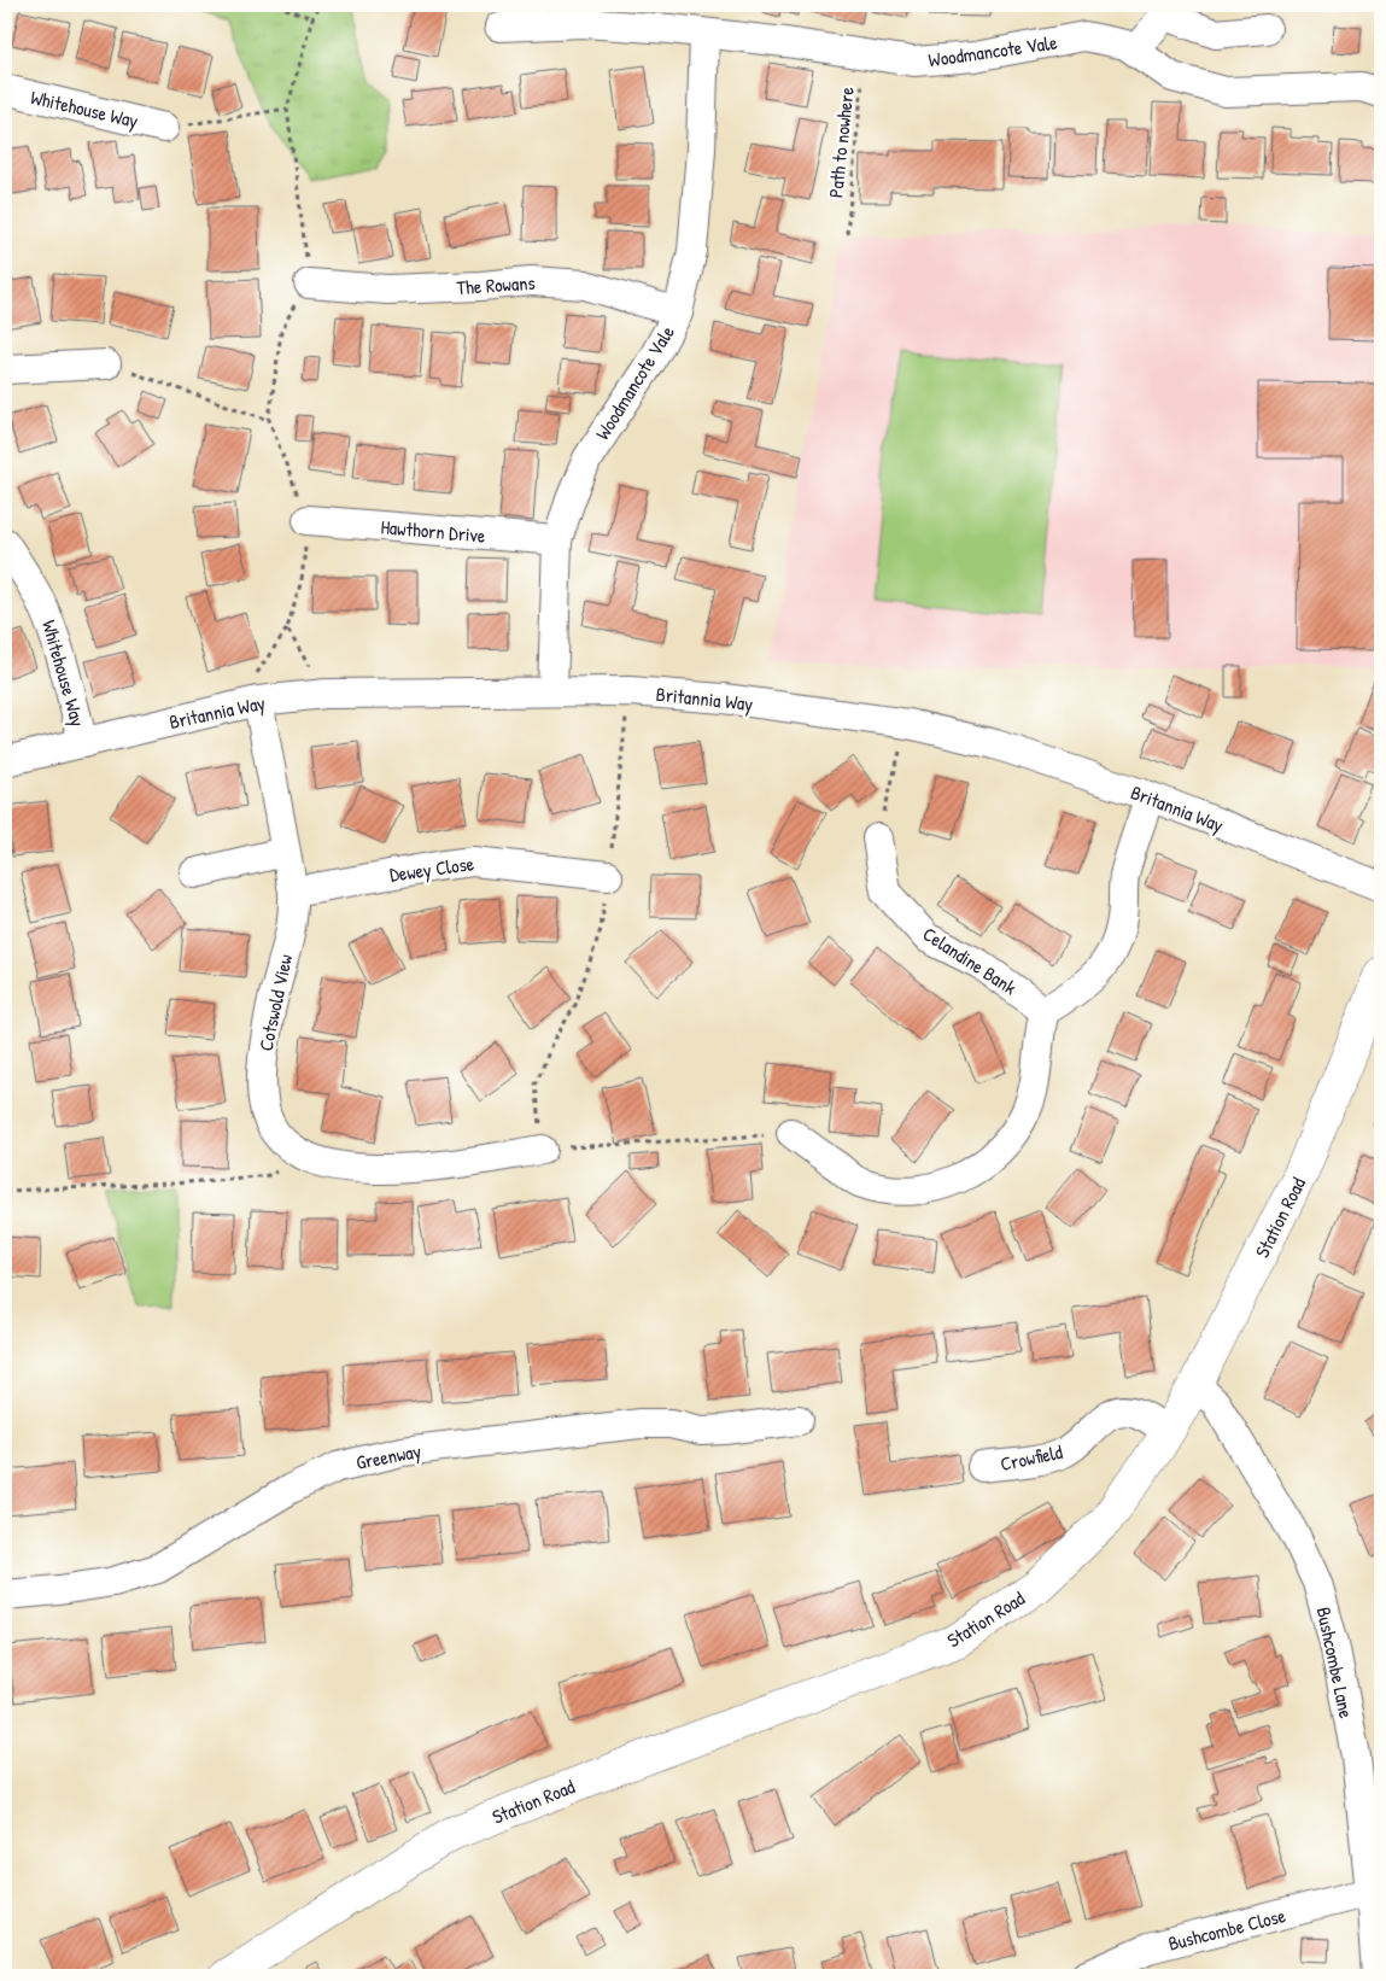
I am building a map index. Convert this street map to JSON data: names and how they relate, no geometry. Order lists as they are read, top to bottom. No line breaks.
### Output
{"streets":{"street":["Woodmancote Vale","Whitehouse Way","The Rowans","Hawthorn Drive","Britannia Way","Dewey Close","Celandine Bank","Cotswold View","Station Road","Greenway","Crowfield","Bushcombe Lane","Bushcombe Close"],"path":["Path to nowhere"]},"crossings":[["Woodmancote Vale","Path to nowhere"],["Woodmancote Vale","The Rowans"],["Woodmancote Vale","Hawthorn Drive"],["Woodmancote Vale","Britannia Way"],["Whitehouse Way","Britannia Way"],["Britannia Way","Cotswold View"],["Dewey Close","Cotswold View"],["Station Road","Crowfield"],["Station Road","Bushcombe Lane"],["Bushcombe Lane","Bushcombe Close"]]}
